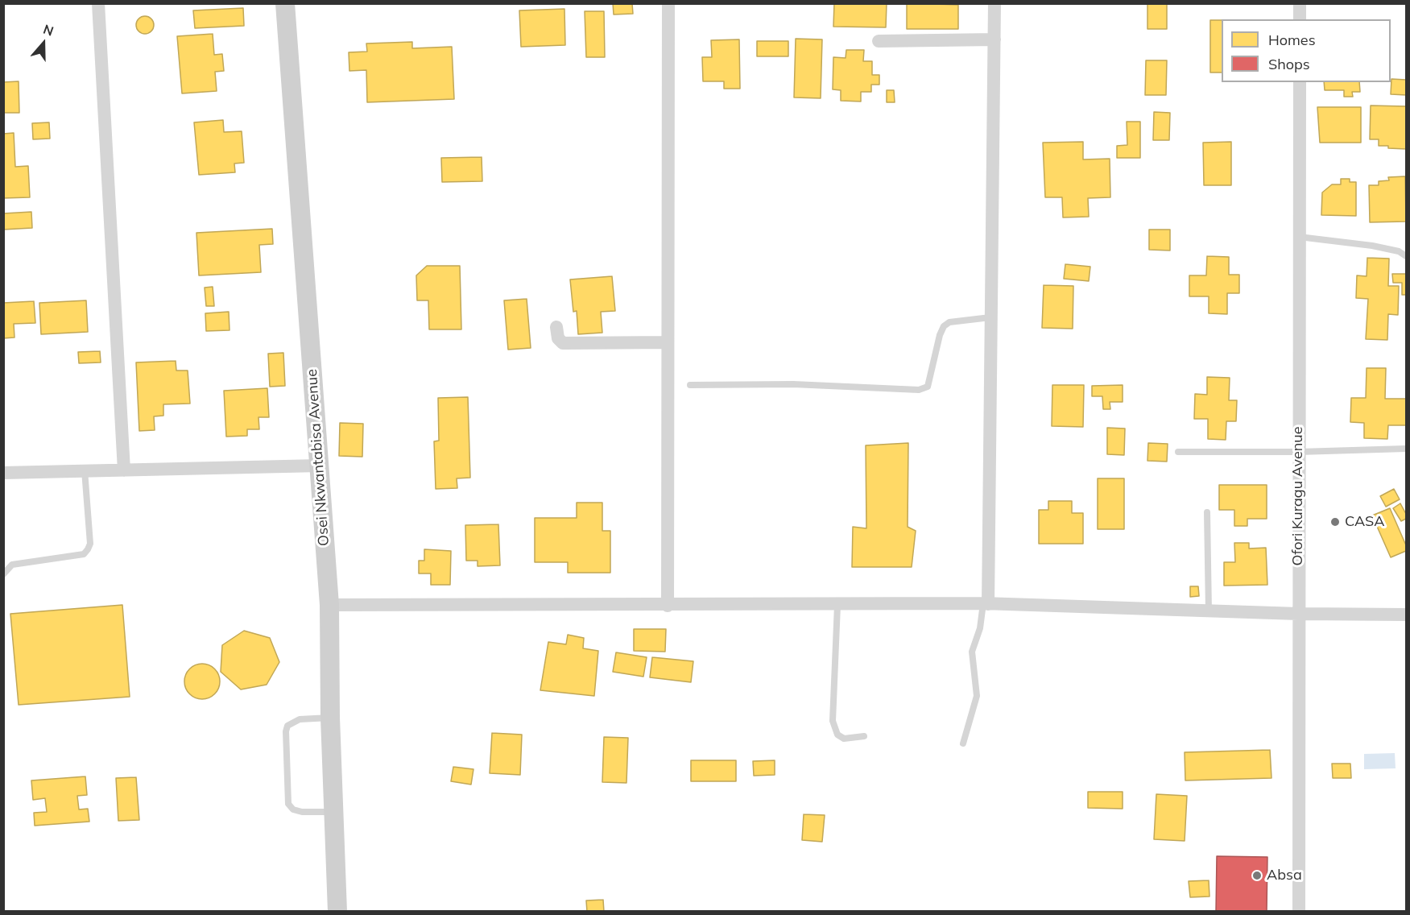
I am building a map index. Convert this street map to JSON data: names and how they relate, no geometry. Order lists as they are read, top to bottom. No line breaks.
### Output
{"streets":{"street":["Osei Nkwantabisa Avenue","Ofori Kuragu Avenue"]},"places":["CASA","Absa"],"legend":["Homes","Shops"],"north":"top"}
